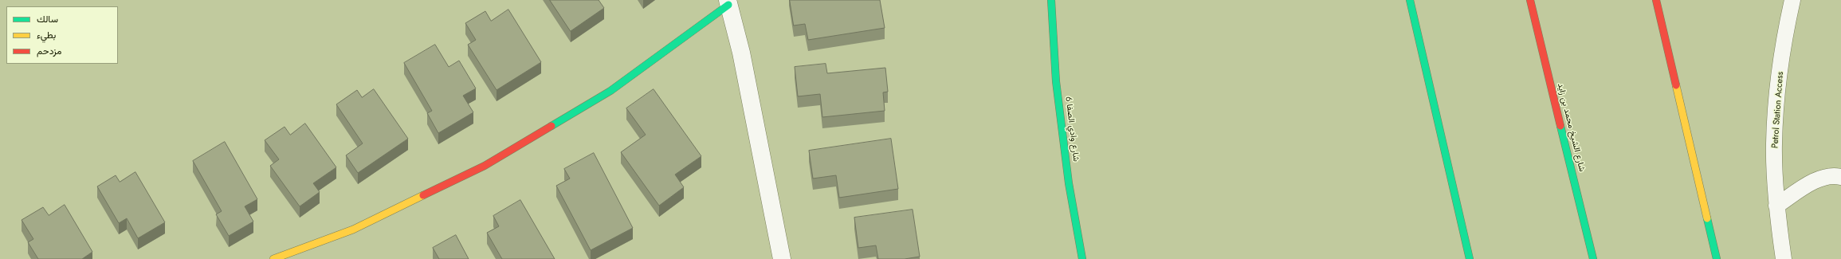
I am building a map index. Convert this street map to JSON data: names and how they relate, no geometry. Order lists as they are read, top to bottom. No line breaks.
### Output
{"streets":{"main road":["شارع الشيخ محمد بن زايد","شارع وادي الصفا 6"],"lane":["Petrol Station Access"]},"legend":["سالك","بطيء","مزدحم"]}
